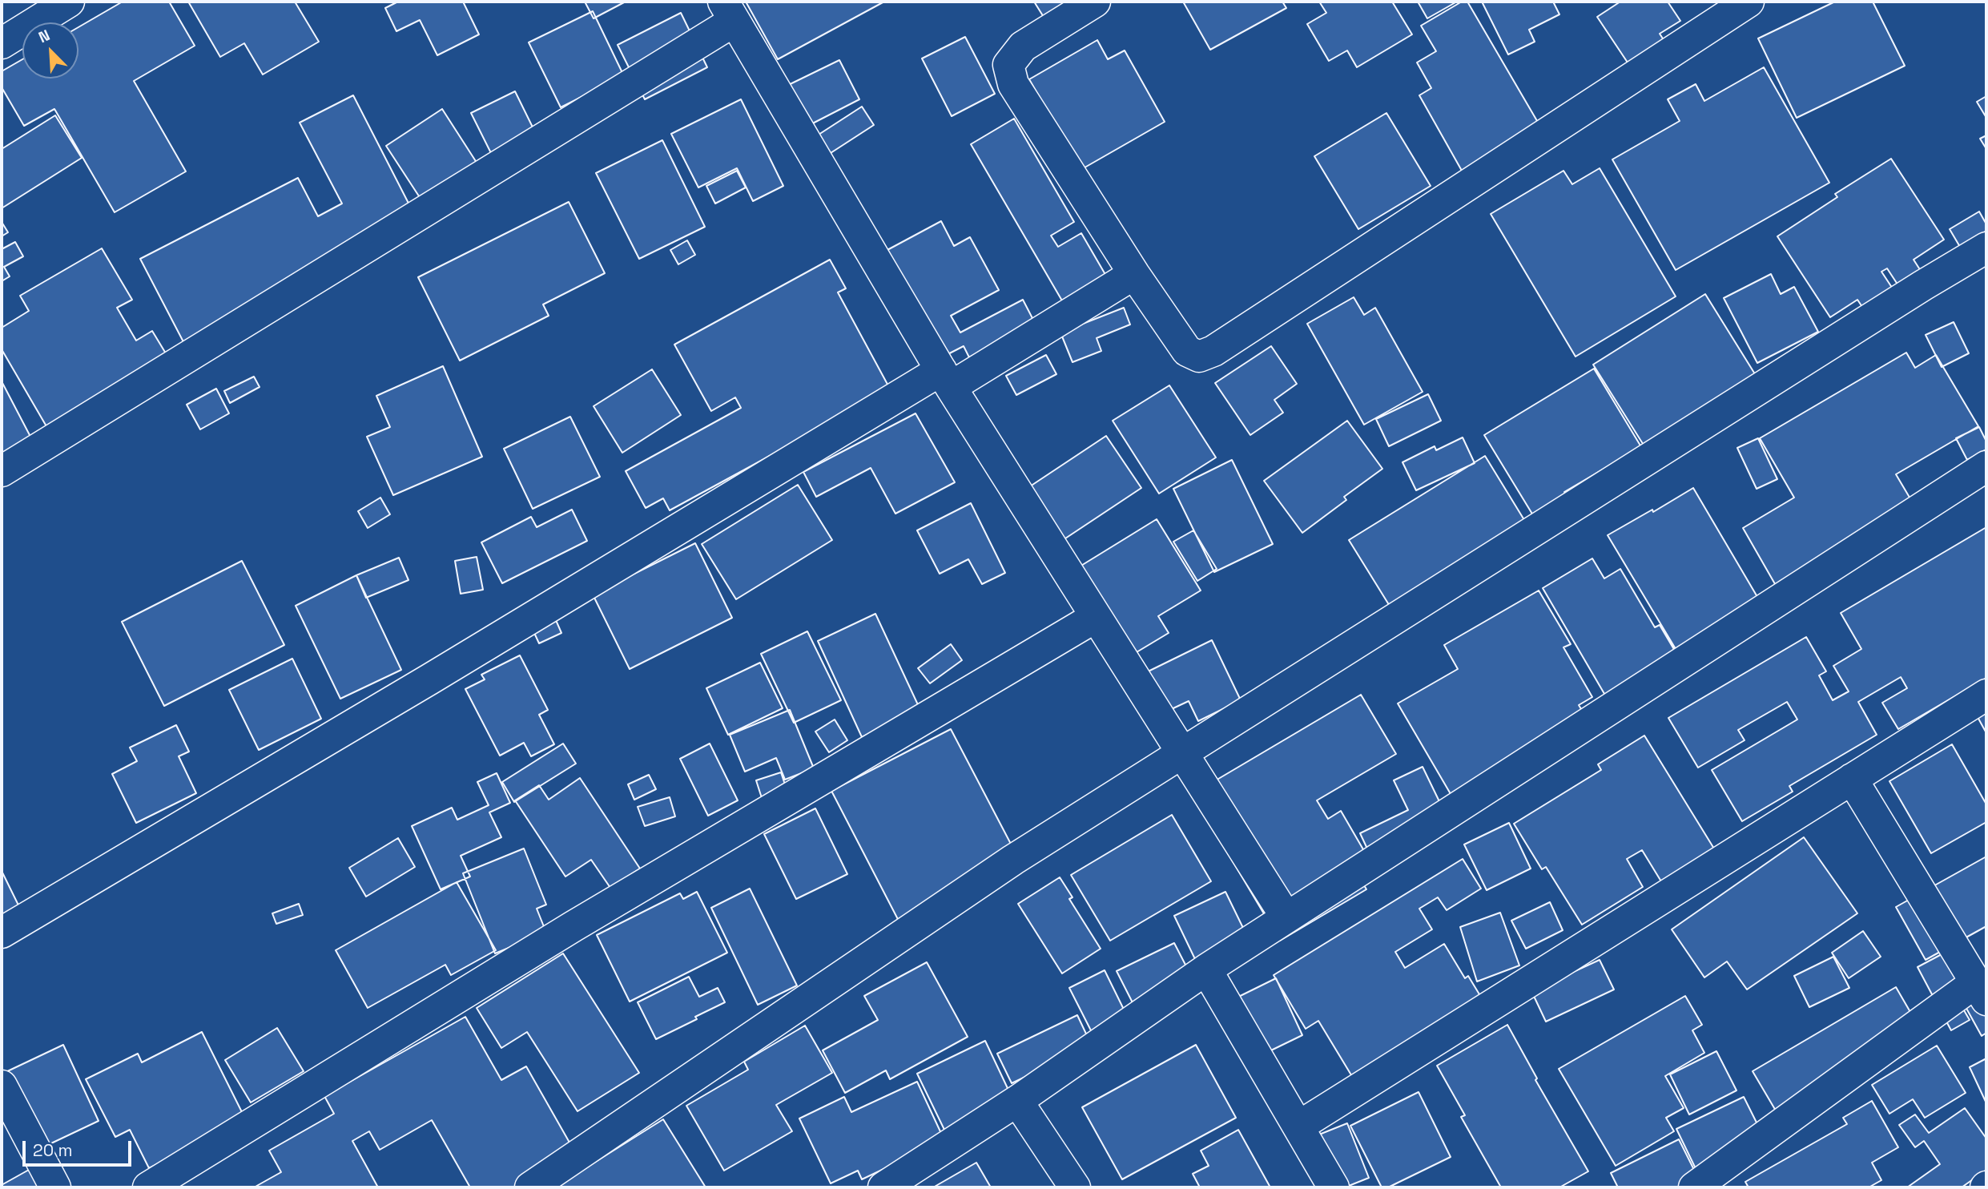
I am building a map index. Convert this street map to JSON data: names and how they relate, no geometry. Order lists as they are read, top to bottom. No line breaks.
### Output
{"scale_bar":"20 m","north":"top left"}
